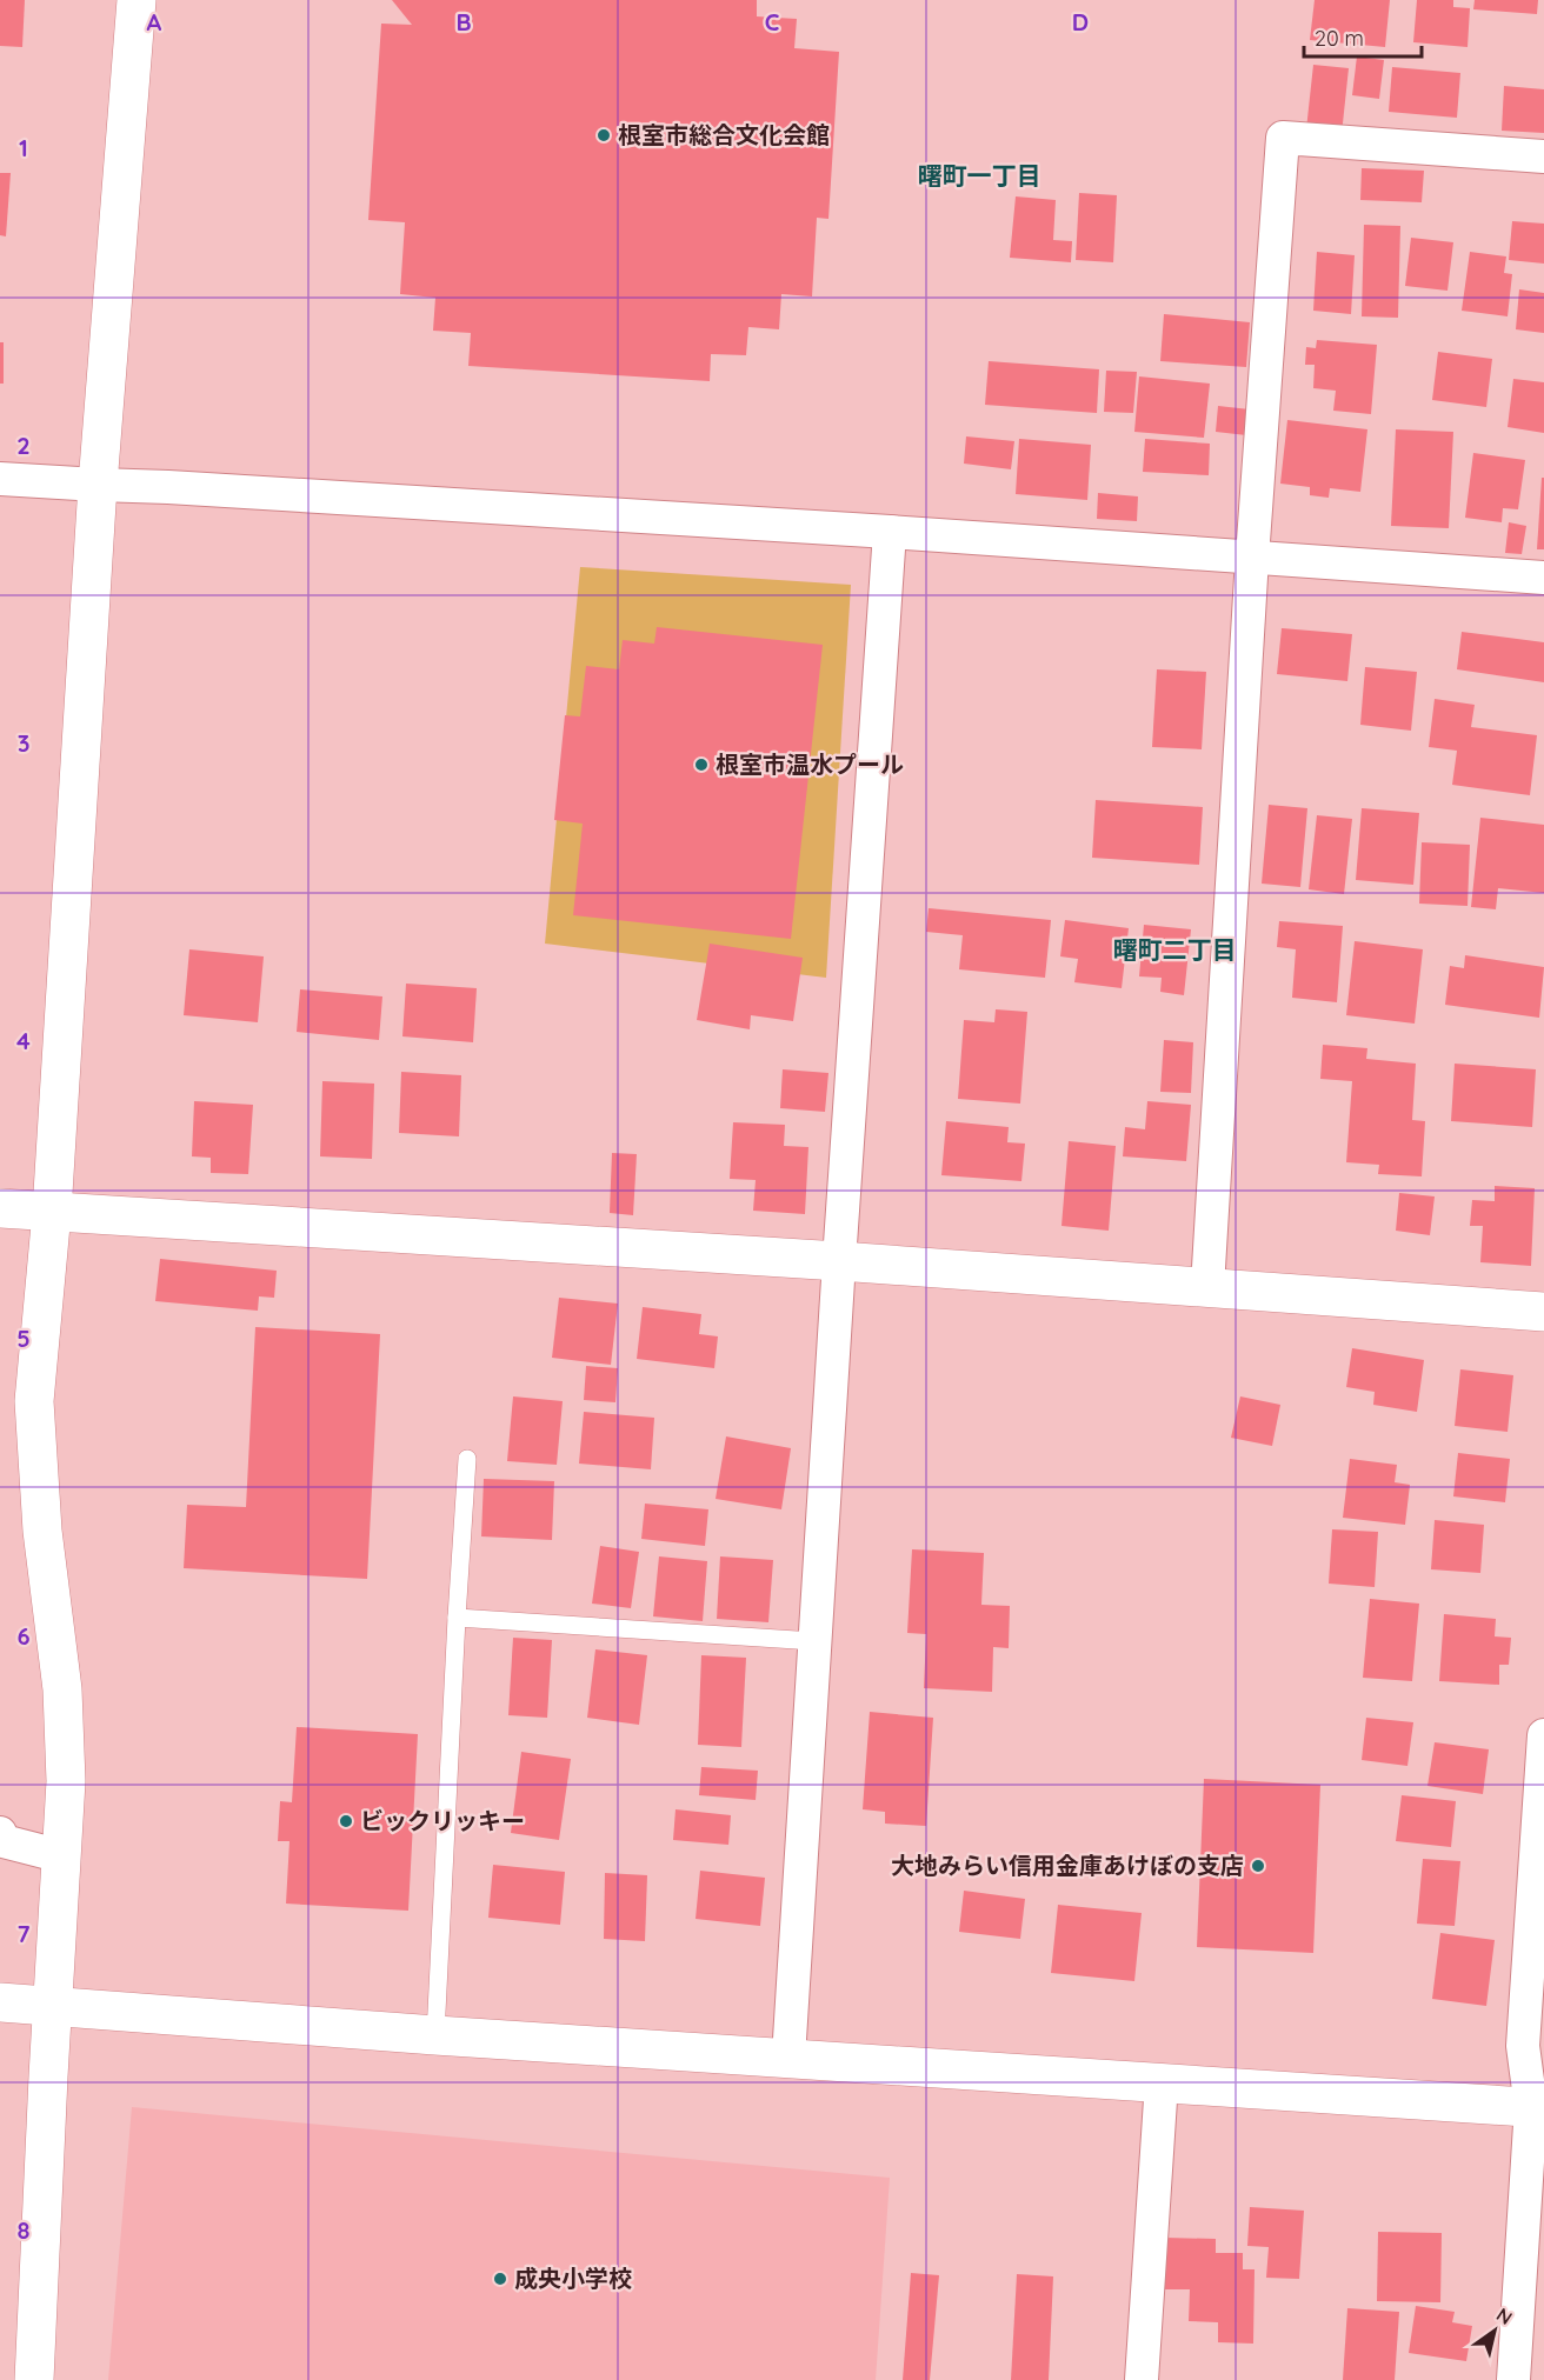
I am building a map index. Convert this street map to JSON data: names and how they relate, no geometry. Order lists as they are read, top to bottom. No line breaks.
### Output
{"districts":["曙町一丁目","曙町二丁目"],"places":["根室市総合文化会館","根室市温水プール","ビックリッキー","大地みらい信用金庫あけぼの支店","成央小学校"],"scale_bar":"20 m","north":"top right","grid":{"columns":["A","B","C","D"],"rows":["1","2","3","4","5","6","7","8"]}}
